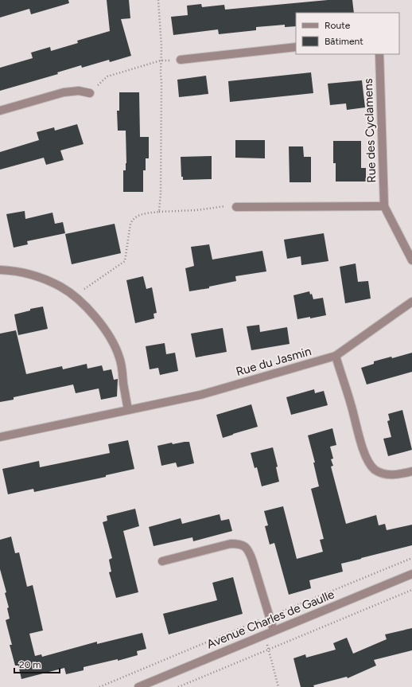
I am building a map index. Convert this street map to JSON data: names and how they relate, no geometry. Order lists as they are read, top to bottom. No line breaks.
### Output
{"streets":{"street":["Rue des Cyclamens","Rue du Jasmin","Avenue Charles de Gaulle"]},"legend":["Route","Bâtiment"],"scale_bar":"20 m"}
